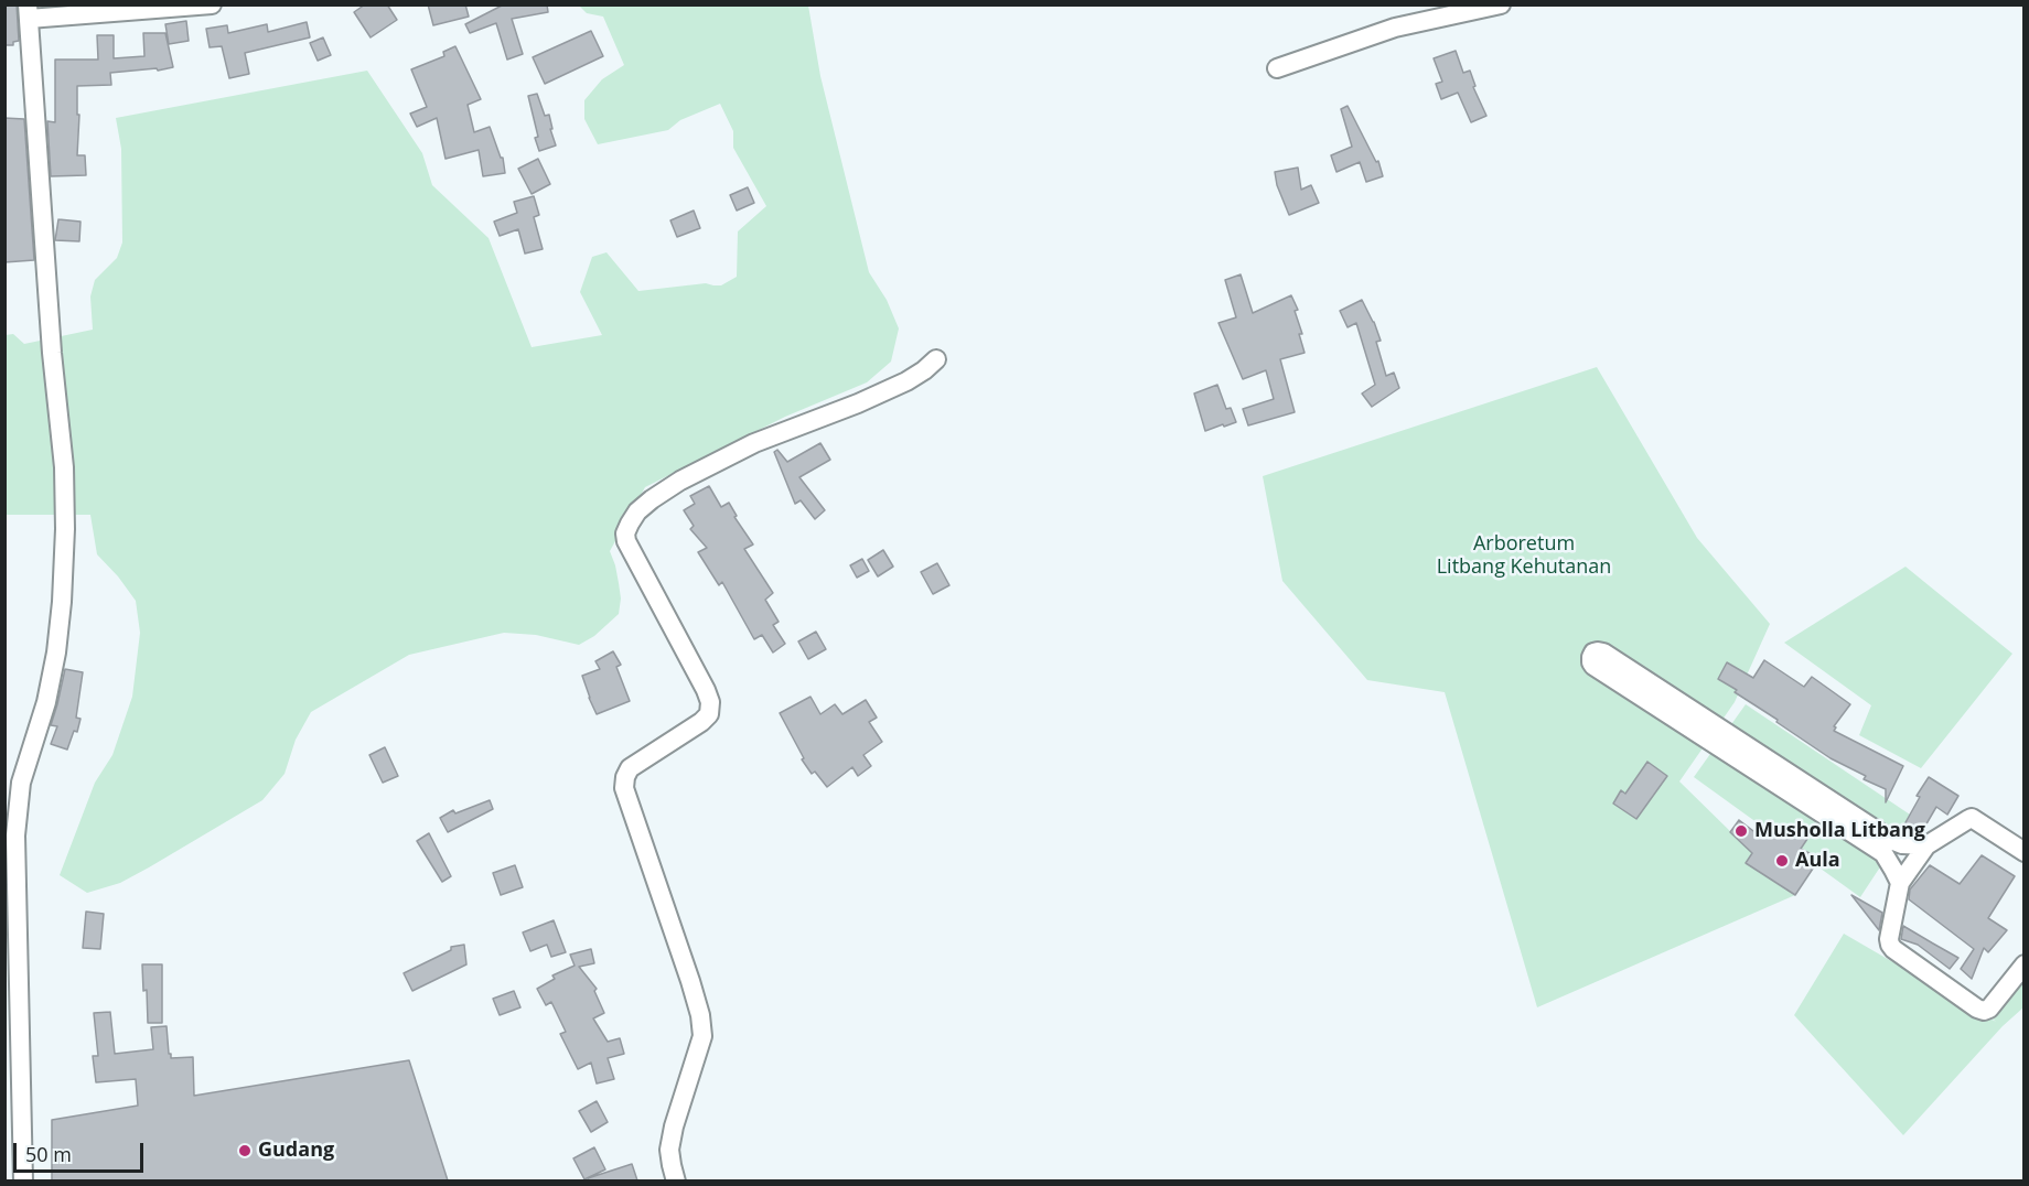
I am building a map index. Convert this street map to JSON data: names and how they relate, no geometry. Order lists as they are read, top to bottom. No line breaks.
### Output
{"parks":["Arboretum Litbang Kehutanan"],"places":["Musholla Litbang","Aula","Gudang"],"scale_bar":"50 m"}
